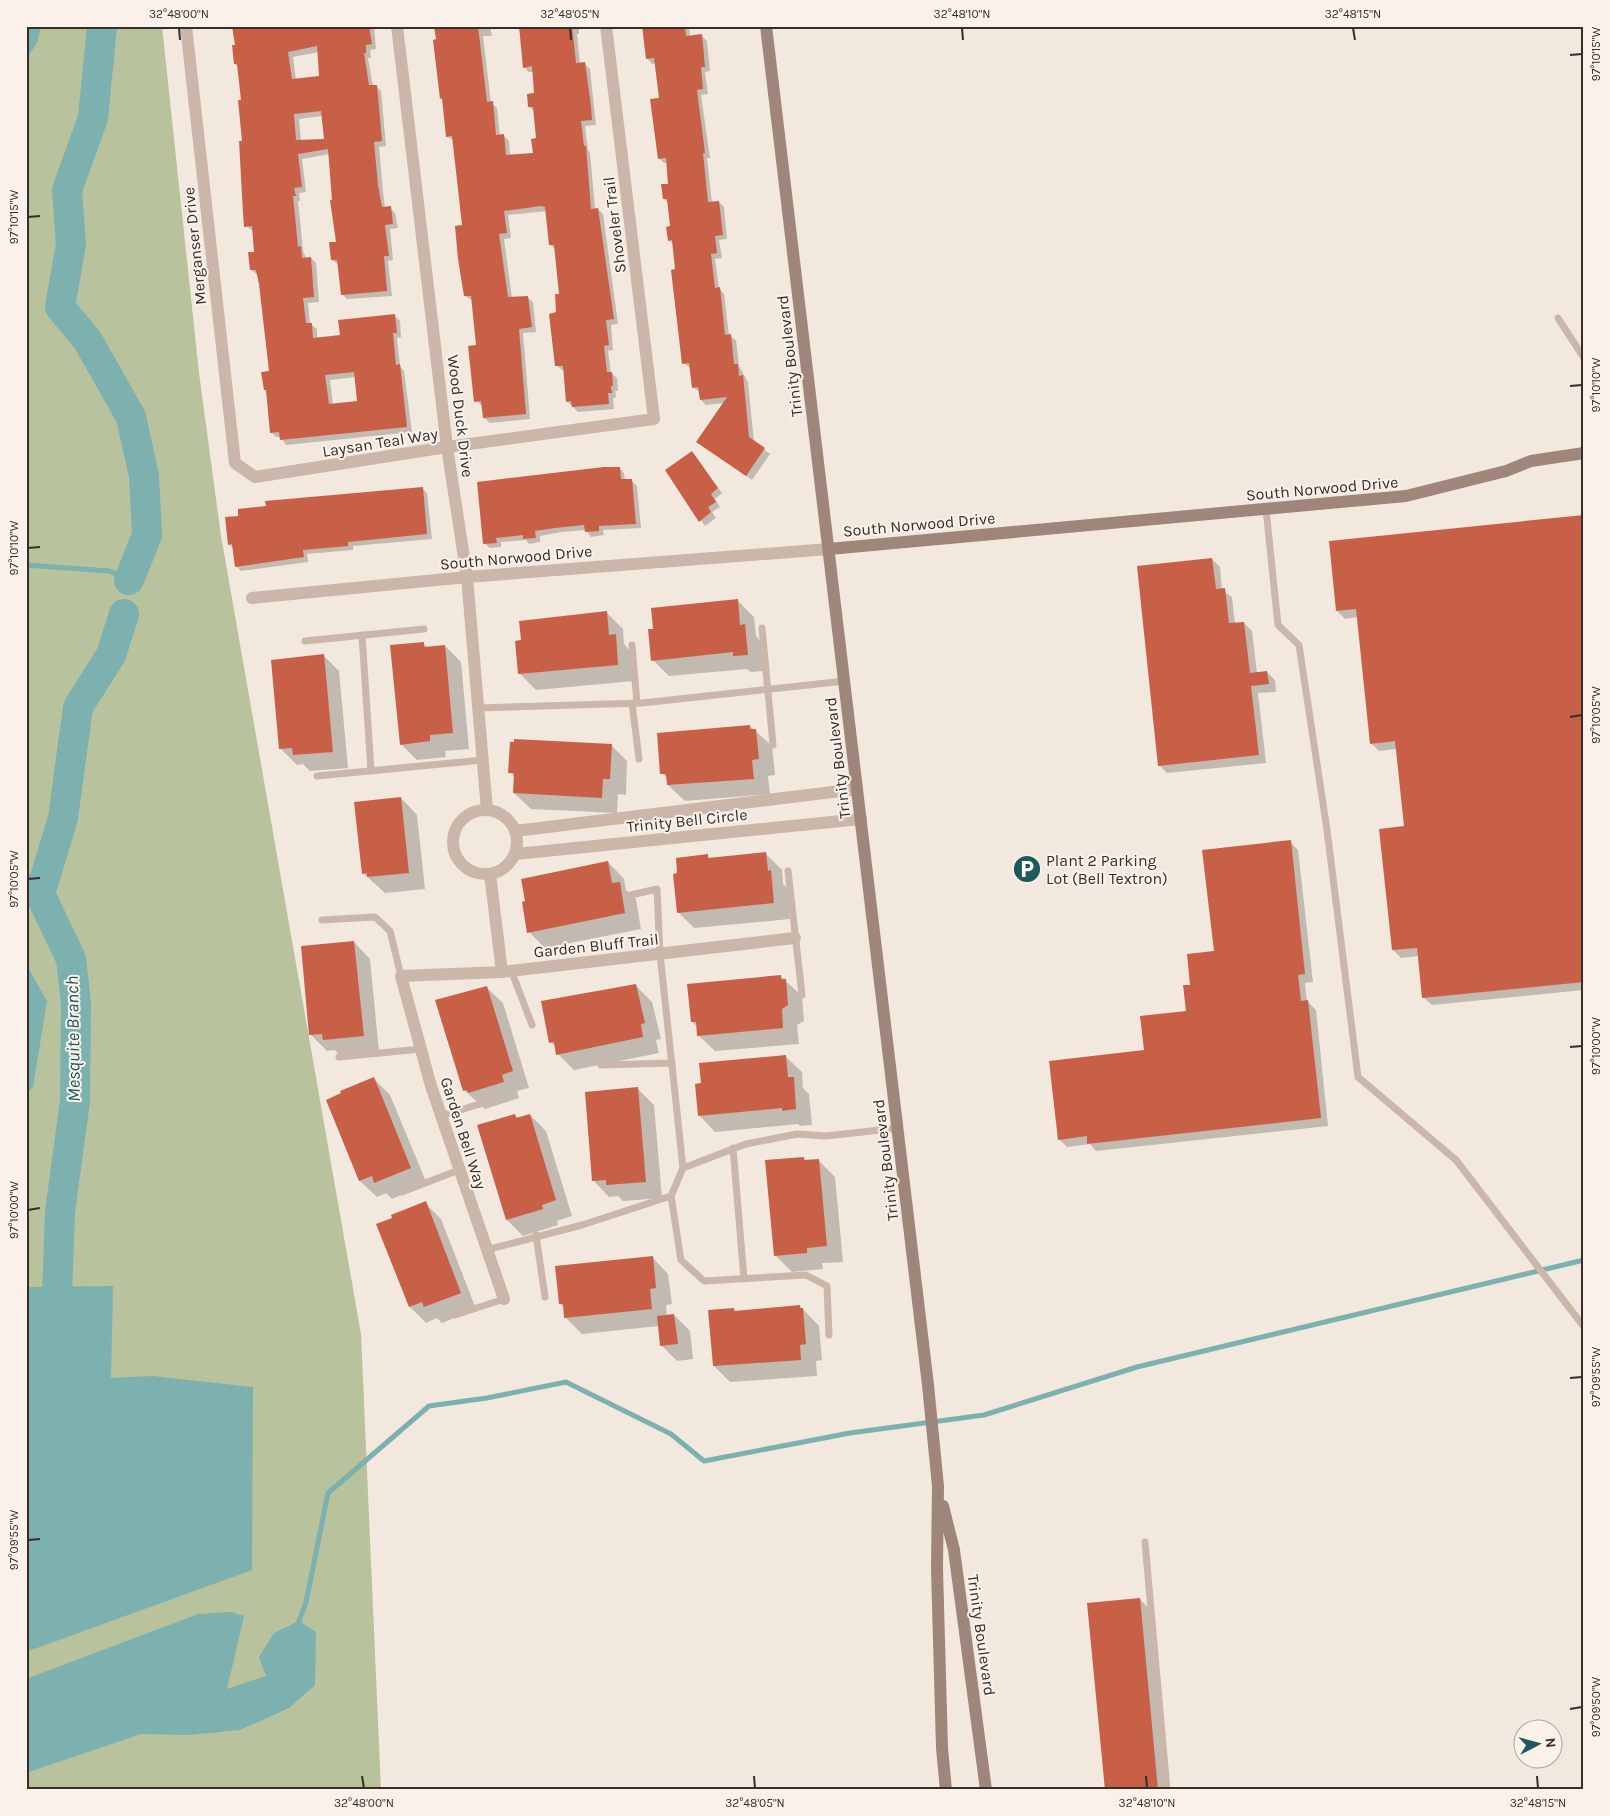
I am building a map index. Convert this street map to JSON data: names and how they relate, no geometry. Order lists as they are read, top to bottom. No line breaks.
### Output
{"streets":{"main road":["Trinity Boulevard","South Norwood Drive"],"street":["Shoveler Trail","Merganser Drive","Wood Duck Drive","Laysan Teal Way","Trinity Bell Circle","Garden Bluff Trail","Garden Bell Way"]},"crossings":[["Shoveler Trail","Laysan Teal Way"],["Merganser Drive","Laysan Teal Way"],["Trinity Boulevard","South Norwood Drive"],["Trinity Boulevard","Trinity Bell Circle"],["Wood Duck Drive","Laysan Teal Way"],["Wood Duck Drive","South Norwood Drive"],["Wood Duck Drive","Trinity Bell Circle"],["Garden Bluff Trail","Garden Bell Way"]],"water":["Mesquite Branch"],"places":{"parking":["Plant 2 Parking Lot (Bell Textron)"]},"north":"right","coordinates":["32°48'00\"N","32°48'05\"N","32°48'10\"N","32°48'15\"N","97°10'15\"W","97°10'10\"W","97°10'05\"W","97°10'00\"W","97°09'55\"W","97°09'50\"W"]}
